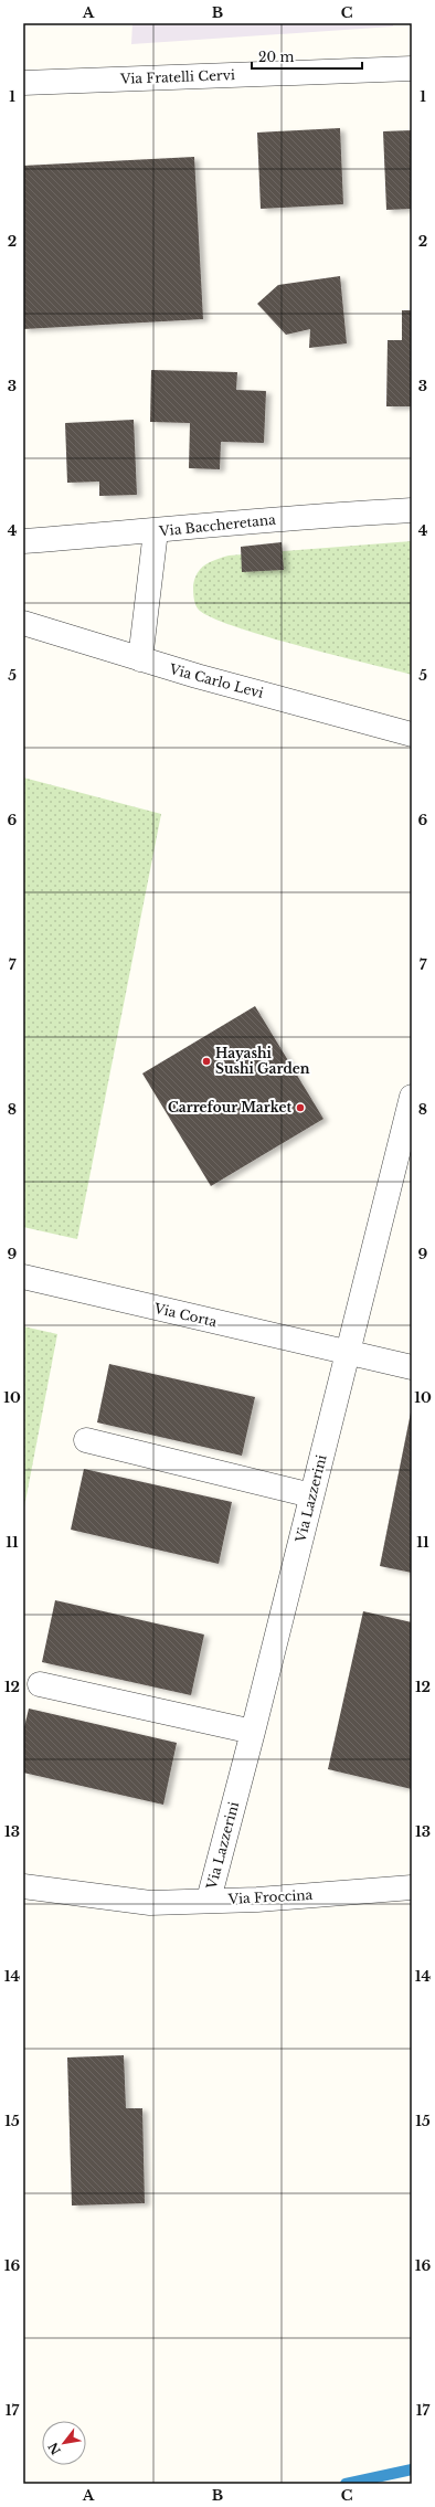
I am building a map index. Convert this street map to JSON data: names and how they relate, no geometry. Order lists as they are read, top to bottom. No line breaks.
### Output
{"streets":{"street":["Via Fratelli Cervi","Via Baccheretana","Via Carlo Levi","Via Corta","Via Lazzerini","Via Froccina"]},"crossings":[["Via Corta","Via Lazzerini"],["Via Lazzerini","Via Froccina"]],"places":["Hayashi Sushi Garden","Carrefour Market"],"scale_bar":"20 m","north":"bottom left","grid":{"columns":["A","B","C"],"rows":["1","2","3","4","5","6","7","8","9","10","11","12","13","14","15","16","17"]}}
